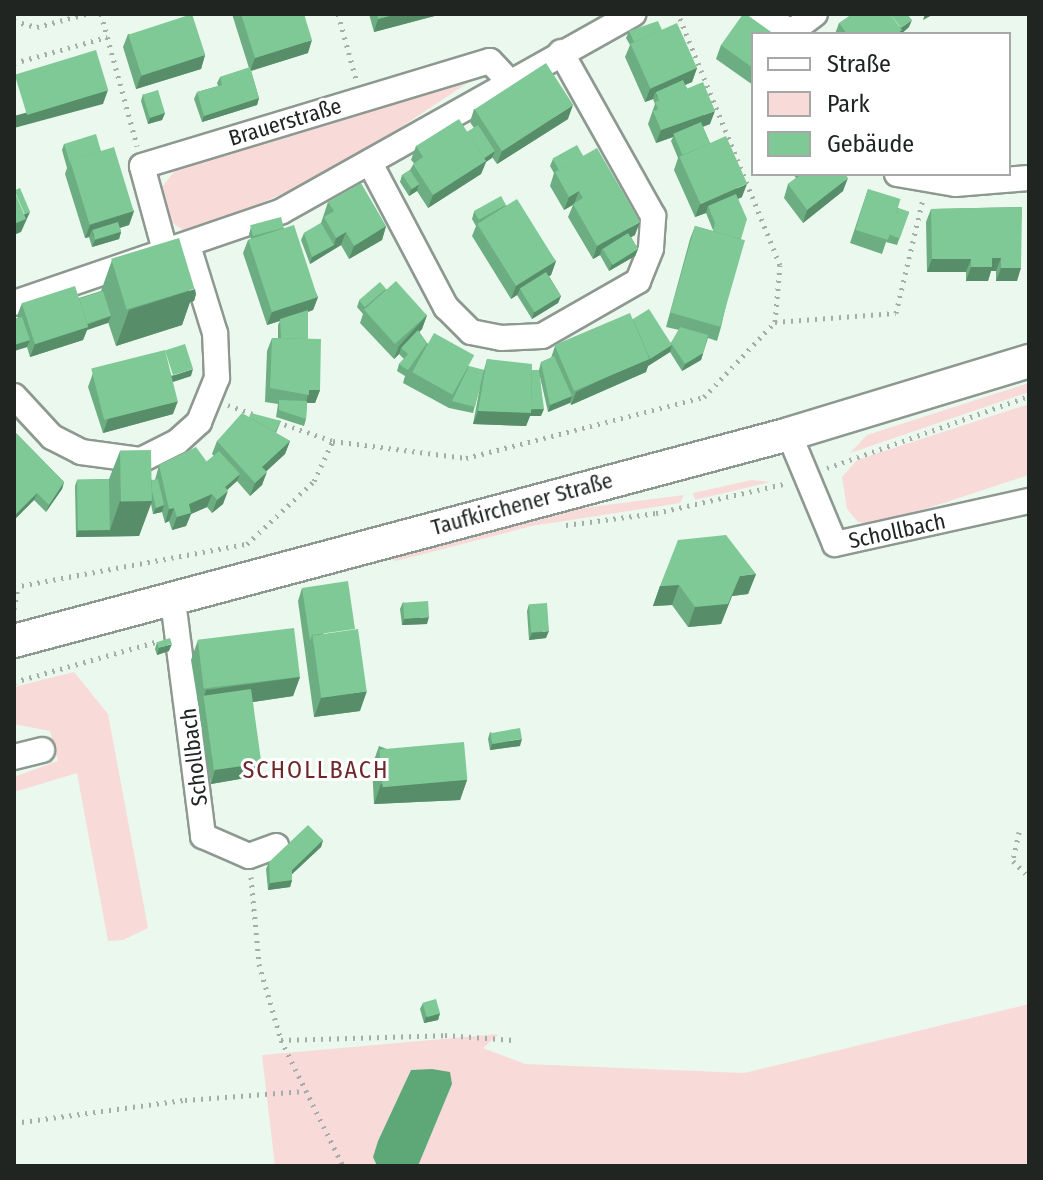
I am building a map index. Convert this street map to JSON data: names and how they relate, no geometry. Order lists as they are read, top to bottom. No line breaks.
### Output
{"streets":{"main road":["Taufkirchener Straße"],"street":["Brauerstraße","Schollbach"]},"crossings":[["Taufkirchener Straße","Schollbach"]],"districts":["SCHOLLBACH"],"legend":["Straße","Park","Gebäude"]}
